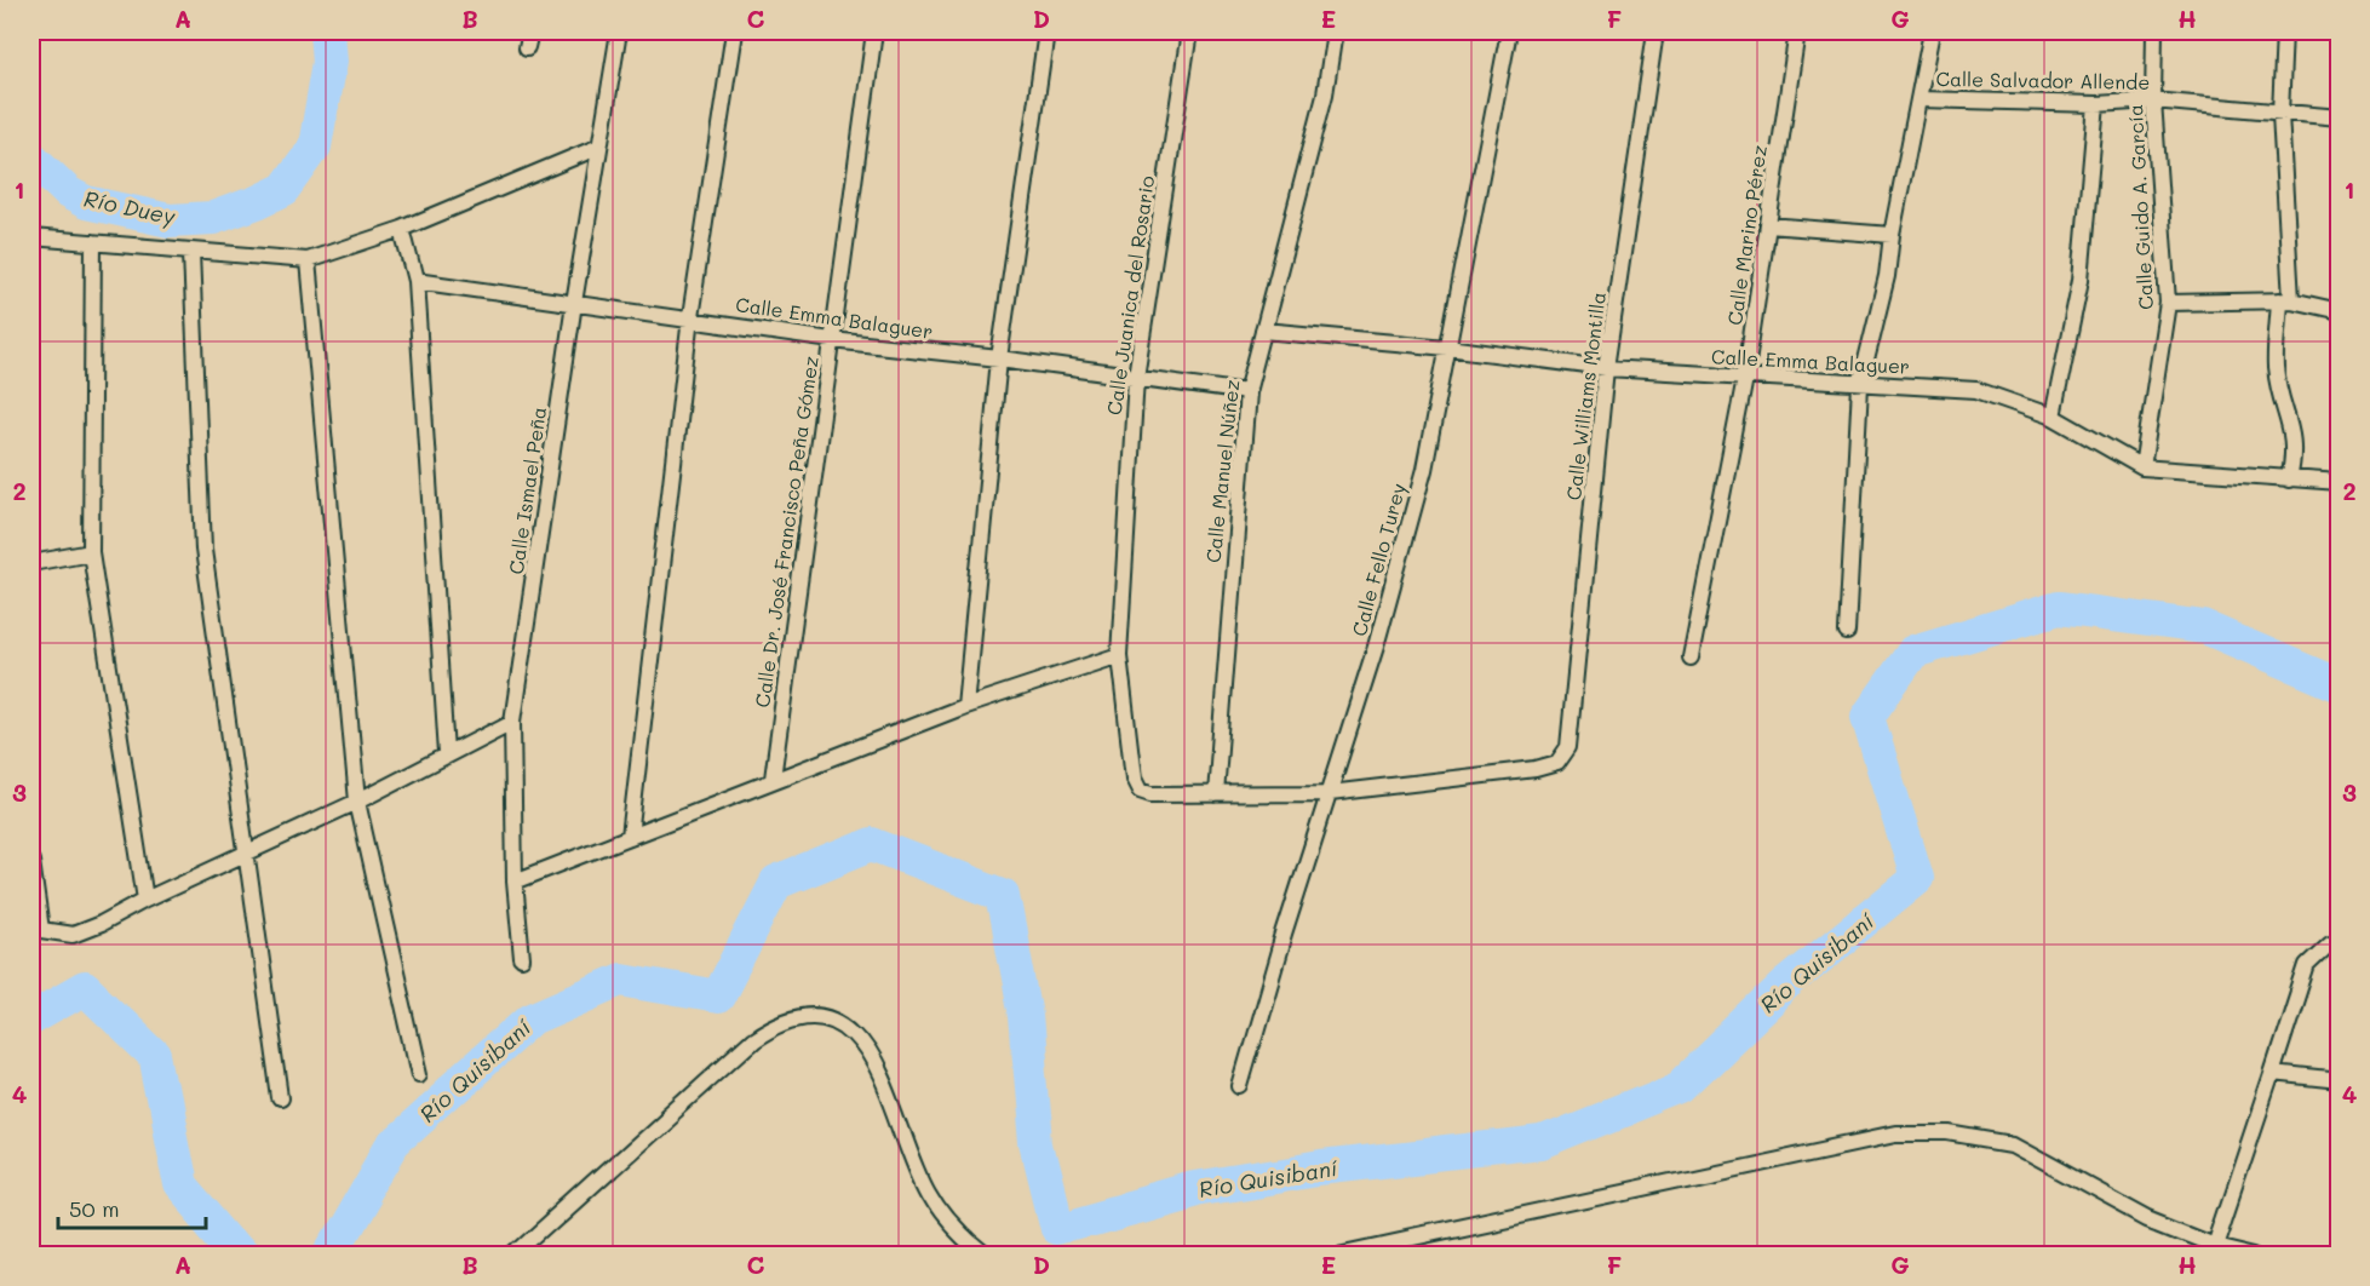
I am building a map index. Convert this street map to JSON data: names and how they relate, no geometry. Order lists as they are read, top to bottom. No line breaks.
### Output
{"streets":{"street":["Calle Salvador Allende","Calle Guido A. García","Calle Marino Pérez","Calle Juanica del Rosario","Calle Emma Balaguer","Calle Williams Montilla","Calle Manuel Núñez","Calle Ismael Peña","Calle Dr. José Francisco Peña Gómez","Calle Fello Turey"]},"crossings":[["Calle Salvador Allende","Calle Guido A. García"],["Calle Guido A. García","Calle Emma Balaguer"],["Calle Marino Pérez","Calle Emma Balaguer"],["Calle Juanica del Rosario","Calle Emma Balaguer"],["Calle Juanica del Rosario","Calle Manuel Núñez"],["Calle Emma Balaguer","Calle Williams Montilla"],["Calle Emma Balaguer","Calle Manuel Núñez"],["Calle Emma Balaguer","Calle Ismael Peña"],["Calle Emma Balaguer","Calle Dr. José Francisco Peña Gómez"],["Calle Emma Balaguer","Calle Fello Turey"],["Calle Williams Montilla","Calle Fello Turey"]],"water":["Río Duey","Río Quisibaní"],"scale_bar":"50 m","grid":{"columns":["A","B","C","D","E","F","G","H"],"rows":["1","2","3","4"]}}
